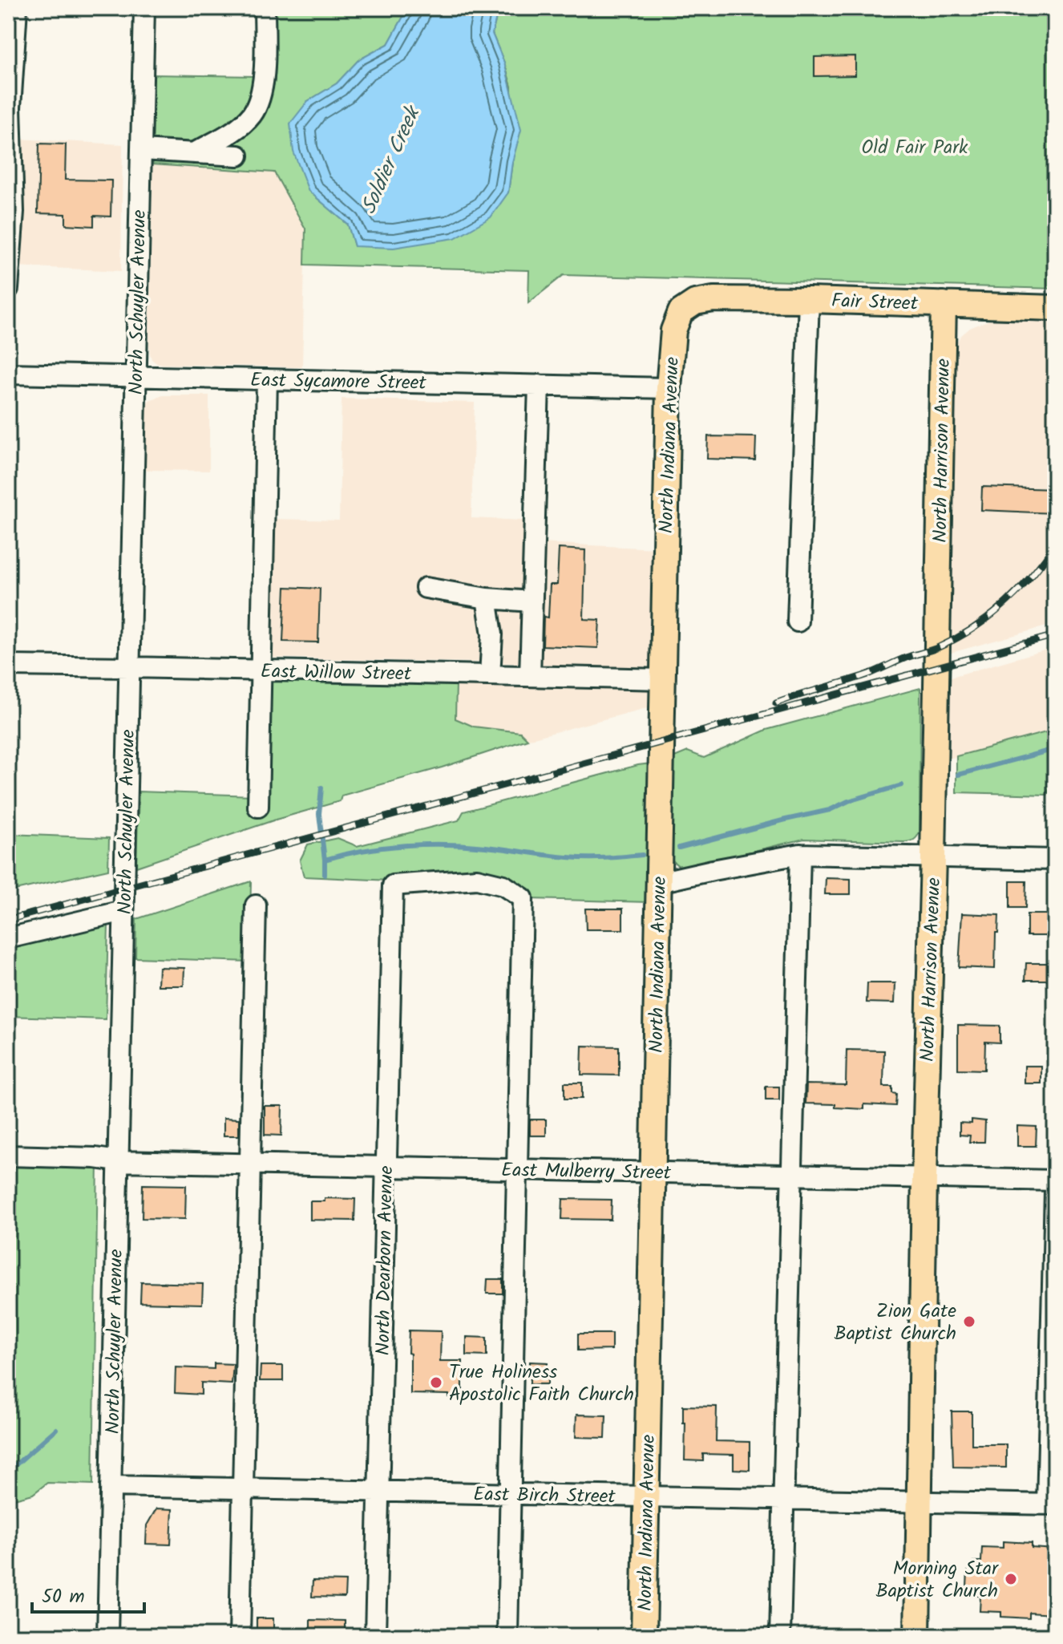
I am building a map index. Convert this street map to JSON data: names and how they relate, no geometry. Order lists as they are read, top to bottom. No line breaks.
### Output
{"streets":{"main road":["Fair Street","North Indiana Avenue","North Harrison Avenue"],"street":["North Schuyler Avenue","East Sycamore Street","East Willow Street","East Mulberry Street","North Dearborn Avenue","East Birch Street"]},"crossings":[["Fair Street","North Indiana Avenue"],["Fair Street","North Harrison Avenue"],["North Schuyler Avenue","East Sycamore Street"],["North Schuyler Avenue","East Willow Street"],["North Schuyler Avenue","East Mulberry Street"],["North Schuyler Avenue","East Birch Street"],["East Sycamore Street","North Indiana Avenue"],["North Indiana Avenue","East Willow Street"],["North Indiana Avenue","East Mulberry Street"],["North Indiana Avenue","East Birch Street"],["North Harrison Avenue","East Mulberry Street"],["North Harrison Avenue","East Birch Street"],["East Mulberry Street","North Dearborn Avenue"],["North Dearborn Avenue","East Birch Street"]],"water":["Soldier Creek"],"parks":["Old Fair Park"],"places":["Zion Gate Baptist Church","True Holiness Apostolic Faith Church","Morning Star Baptist Church"],"scale_bar":"50 m"}
